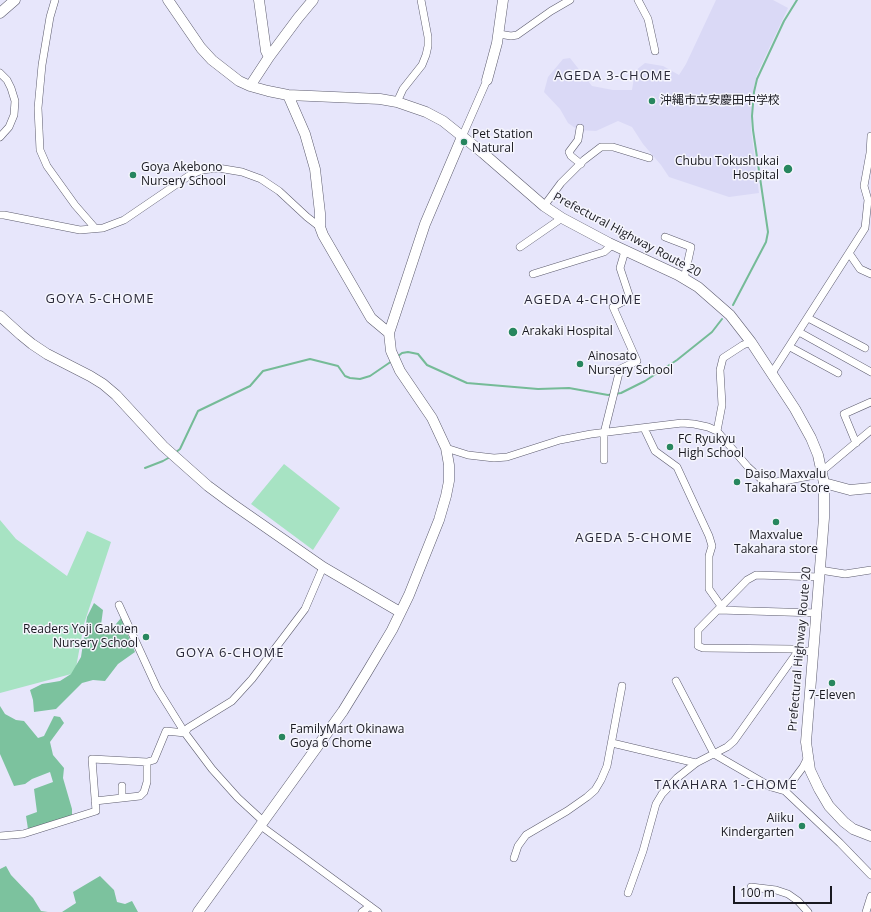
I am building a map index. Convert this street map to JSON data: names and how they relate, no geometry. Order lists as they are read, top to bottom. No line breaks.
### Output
{"streets":{"street":["Prefectural Highway Route 20"]},"districts":["AGEDA 3-CHOME","GOYA 5-CHOME","AGEDA 4-CHOME","AGEDA 5-CHOME","GOYA 6-CHOME","TAKAHARA 1-CHOME"],"places":["沖縄市立安慶田中学校","Pet Station Natural","Chubu Tokushukai Hospital","Goya Akebono Nursery School","Arakaki Hospital","Ainosato Nursery School","FC Ryukyu High School","Daiso Maxvalu Takahara Store","Maxvalue Takahara store","Readers Yoji Gakuen Nursery School","7-Eleven","FamilyMart Okinawa Goya 6 Chome","Aiiku Kindergarten"],"scale_bar":"100 m"}
